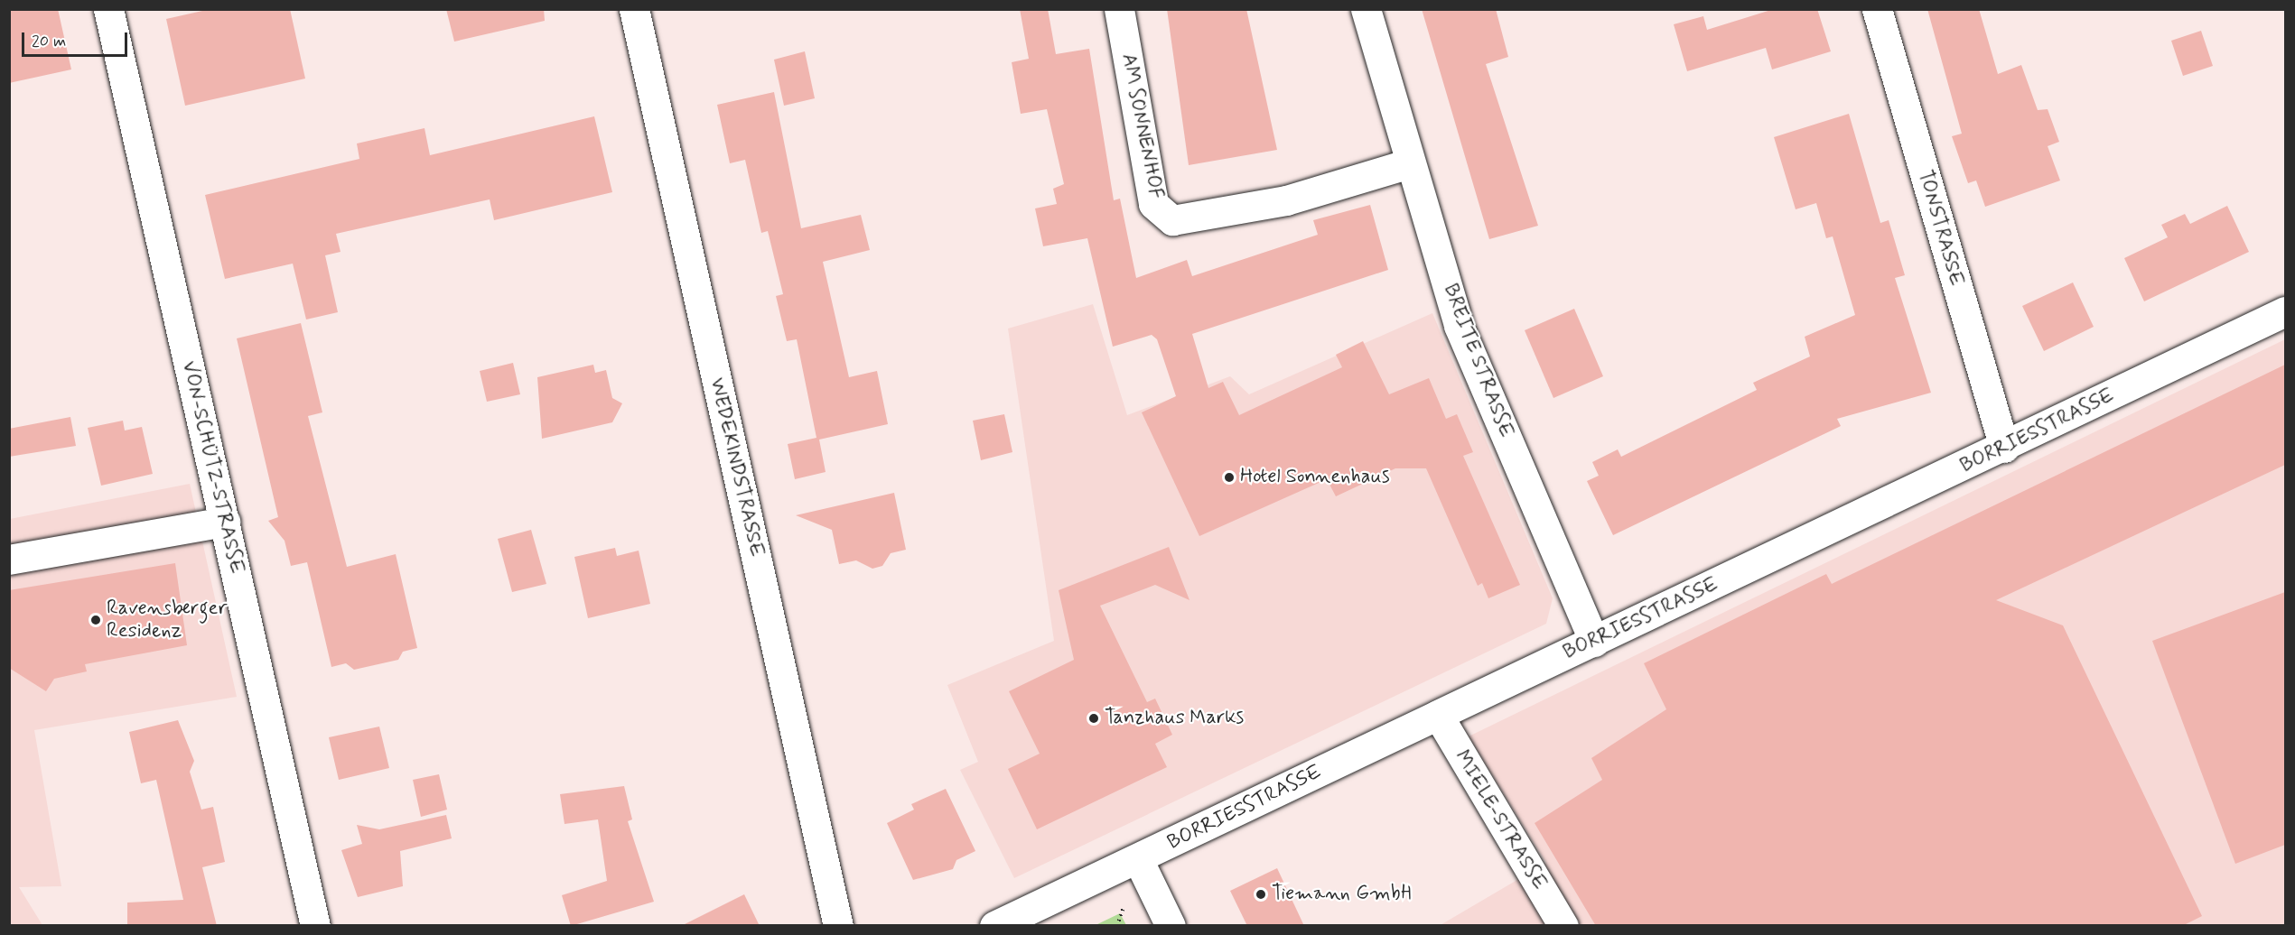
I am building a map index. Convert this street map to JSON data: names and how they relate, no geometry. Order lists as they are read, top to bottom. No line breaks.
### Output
{"streets":{"street":["AM SONNENHOF","TONSTRASSE","BREITE STRASSE","BORRIESSTRASSE","VON-SCHÜTZ-STRASSE","WEDEKINDSTRASSE","MIELE-STRASSE"]},"crossings":[["AM SONNENHOF","BREITE STRASSE"],["TONSTRASSE","BORRIESSTRASSE"],["BREITE STRASSE","BORRIESSTRASSE"],["BORRIESSTRASSE","MIELE-STRASSE"]],"places":["Hotel Sonnenhaus","Ravensberger Residenz","Tanzhaus Marks","Tiemann GmbH"],"scale_bar":"20 m"}
